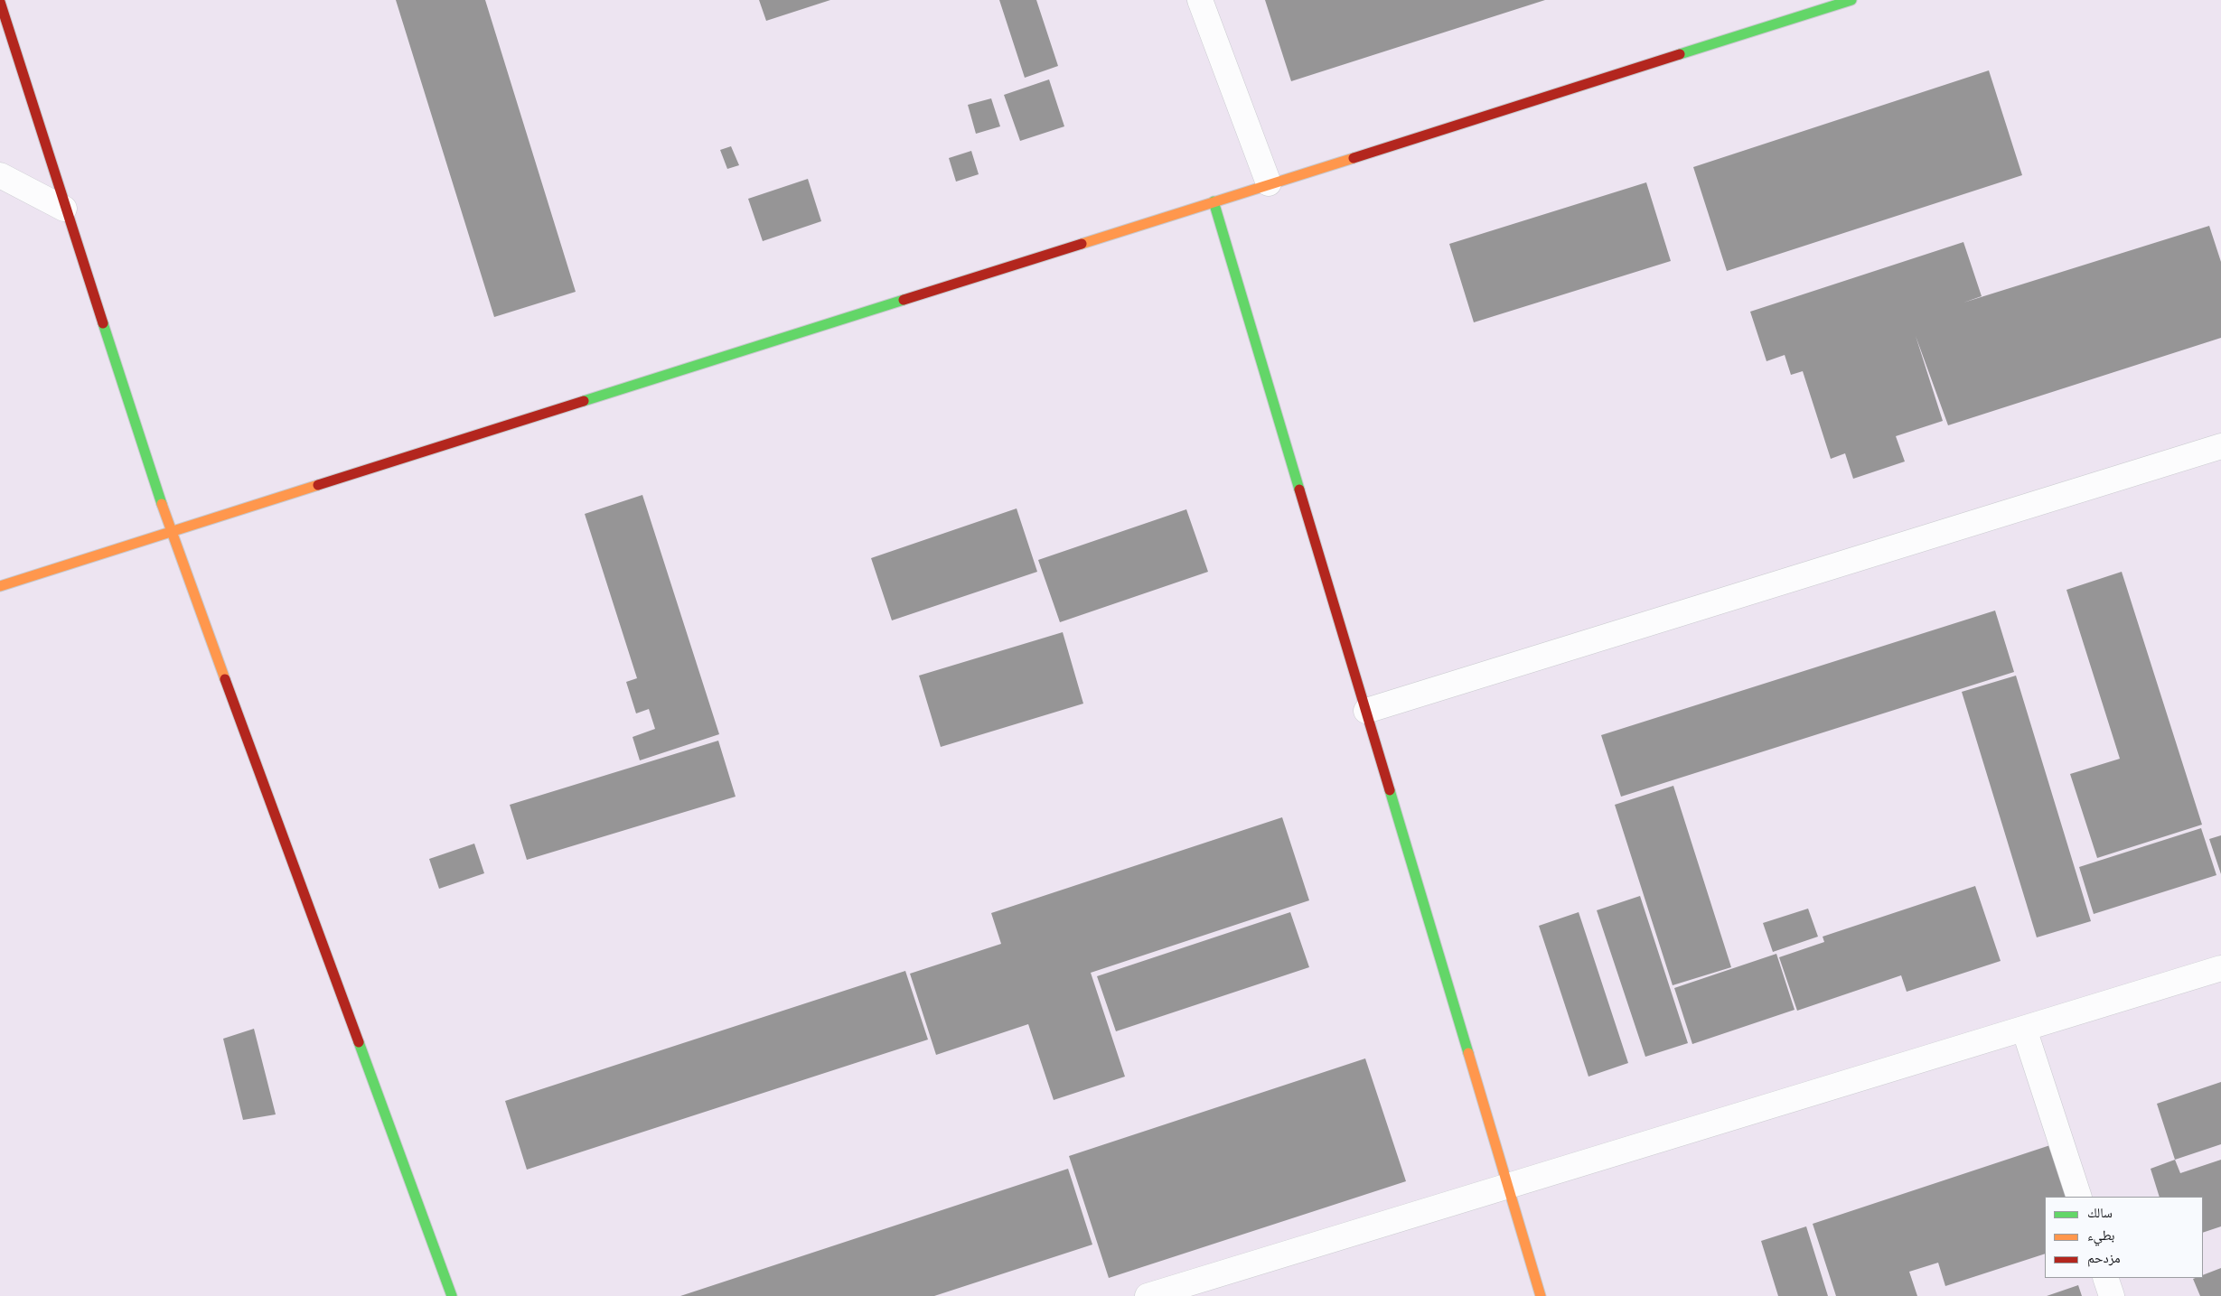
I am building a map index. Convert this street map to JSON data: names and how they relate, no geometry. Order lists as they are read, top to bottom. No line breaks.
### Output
{"legend":["سالك","بطيء","مزدحم"]}
